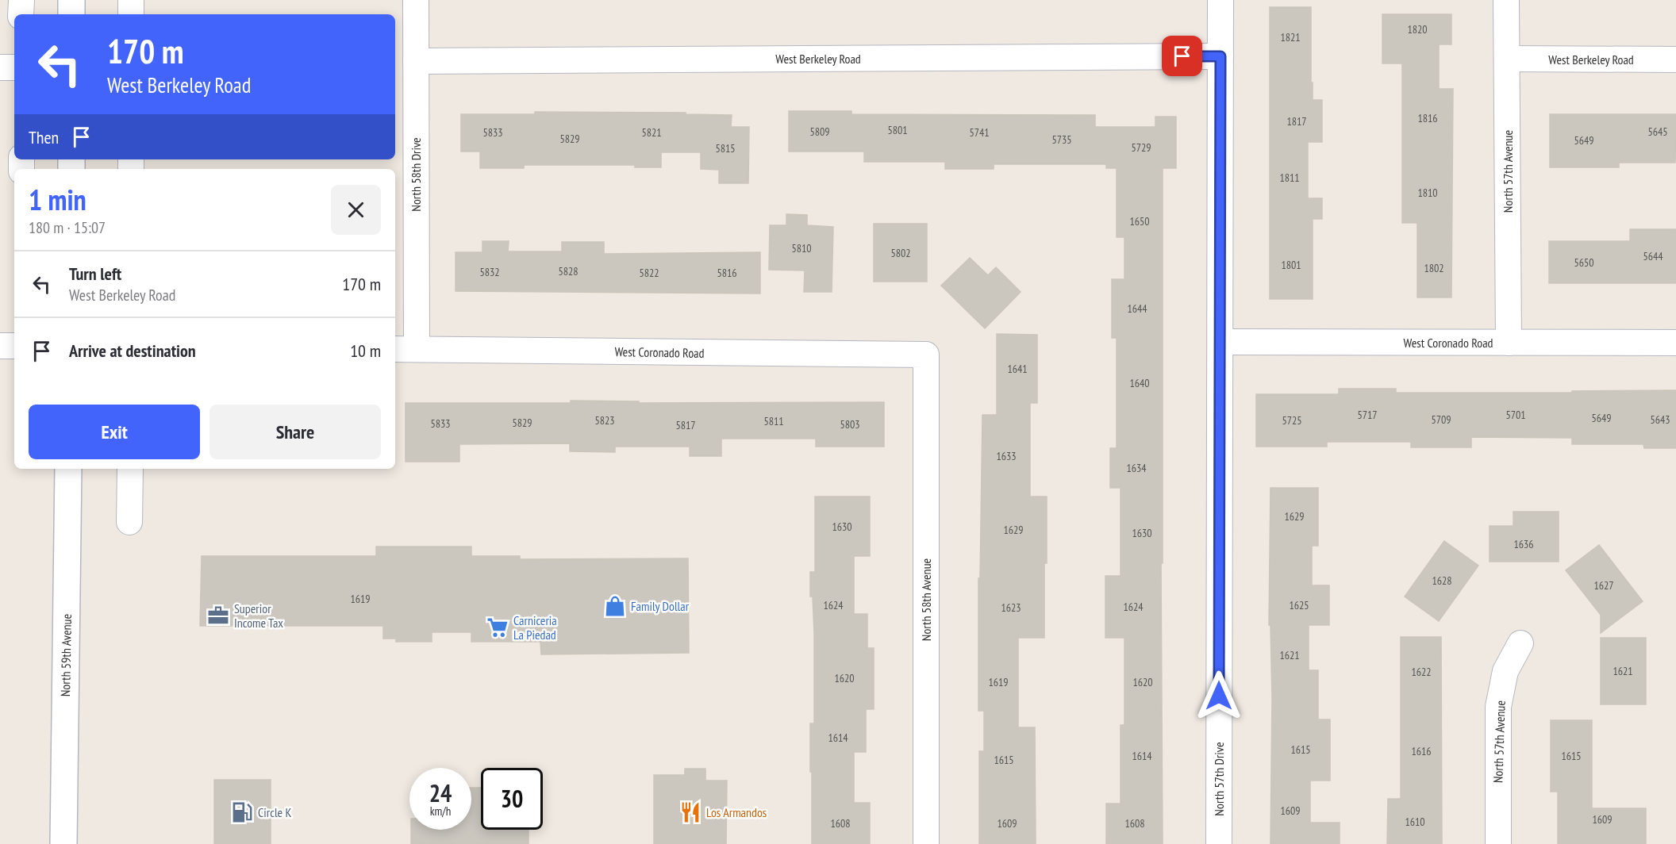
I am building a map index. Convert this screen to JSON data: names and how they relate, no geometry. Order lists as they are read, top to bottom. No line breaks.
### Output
{"streets":{"main road":["North 59th Avenue"],"street":["West Berkeley Road","North 57th Avenue","North 58th Drive","West Coronado Road","North 58th Avenue","North 57th Drive"]},"crossings":[["West Berkeley Road","North 57th Avenue"],["West Berkeley Road","North 58th Drive"],["West Berkeley Road","North 57th Drive"],["North 57th Avenue","West Coronado Road"],["North 58th Drive","West Coronado Road"],["West Coronado Road","North 58th Avenue"],["West Coronado Road","North 57th Drive"]],"places":{"shop":["Family Dollar"],"office":["Superior Income Tax"],"supermarket":["Carniceria La Piedad"],"fuel station":["Circle K"],"restaurant":["Los Armandos"]},"house_numbers":["1820","1821","1816","1817","5801","5809","5645","5833","5821","5741","5829","5735","5649","5729","5815","1811","1810","1650","5810","5802","5644","5650","1801","1802","5828","5832","5822","5816","1644","1641","1640","5717","5701","5649","5709","5643","5823","5725","5811","5829","5833","5803","5817","1633","1634","1629","1630","1629","1630","1636","1628","1627","1619","1624","1625","1624","1623","1621","1621","1622","1620","1619","1620","1614","1615","1616","1614","1615","1615","1609","1609","1610","1608","1609","1608"],"page":{"turn":["170 m","West Berkeley Road"],"then":"Then","heading":["1 min","180 m · 15:07"],"list":[{"name":"Turn left","note":"West Berkeley Road","value":"170 m"},{"name":"Arrive at destination","value":"10 m"}],"buttons":["Exit","Share"],"speed":"24 km/h","limit":"30"}}
